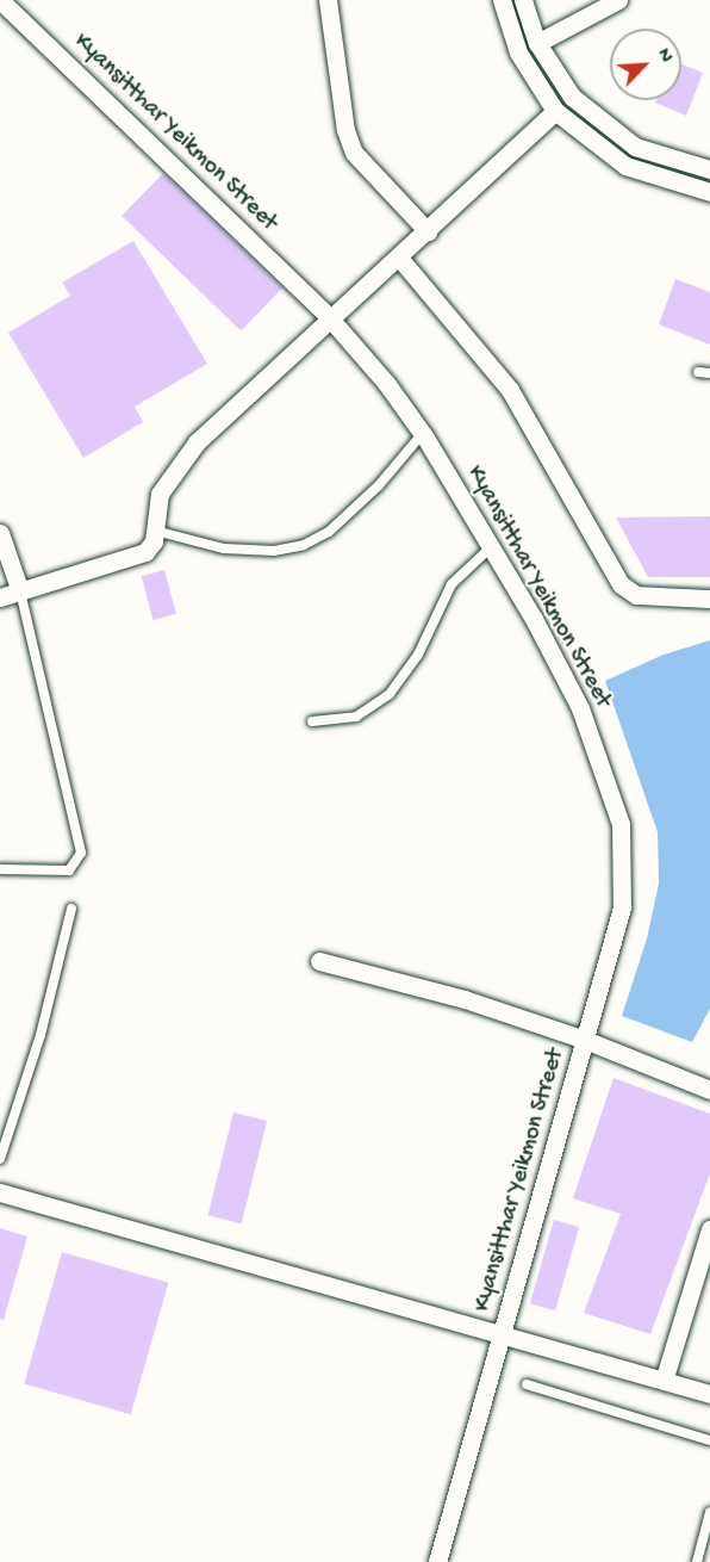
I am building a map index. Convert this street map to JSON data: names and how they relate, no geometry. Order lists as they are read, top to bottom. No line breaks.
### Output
{"streets":{"street":["Kyansitthar Yeikmon Street"]},"north":"top right"}
